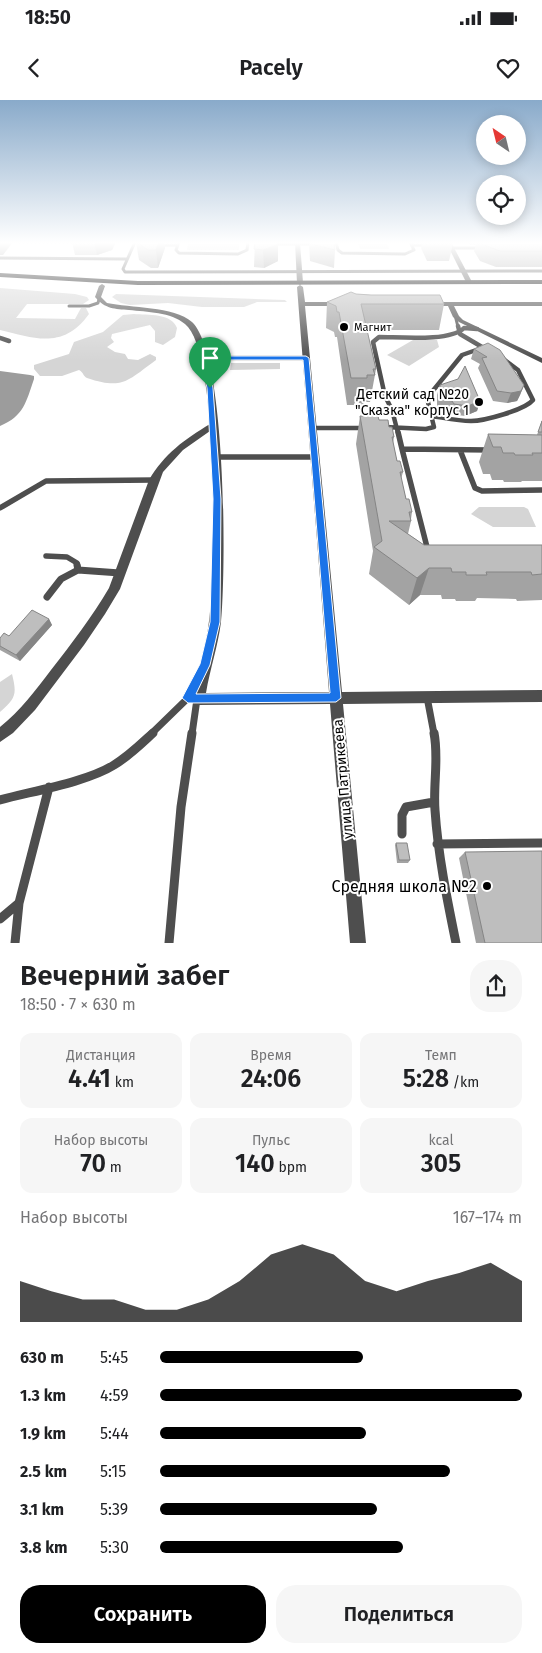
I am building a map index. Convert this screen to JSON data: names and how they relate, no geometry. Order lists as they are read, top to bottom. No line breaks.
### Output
{"streets":{"street":["улица Патрикеева"]},"places":["Магнит","Детский сад №20 \"Сказка\" корпус 1","Средняя школа №2"],"north":"top left","page":{"status":"18:50","header":"Pacely","heading":["Вечерний забег","18:50 · 7 × 630 m"],"stats":[["Дистанция","4.41 km"],["Время","24:06"],["Темп","5:28 /km"],["Набор высоты","70 m"],["Пульс","140 bpm"],["kcal","305"]],"chart":["Набор высоты","167–174 m"],"list":[{"name":"630 m","note":"5:45"},{"name":"1.3 km","note":"4:59"},{"name":"1.9 km","note":"5:44"},{"name":"2.5 km","note":"5:15"},{"name":"3.1 km","note":"5:39"},{"name":"3.8 km","note":"5:30"}],"buttons":["Сохранить","Поделиться"]}}
